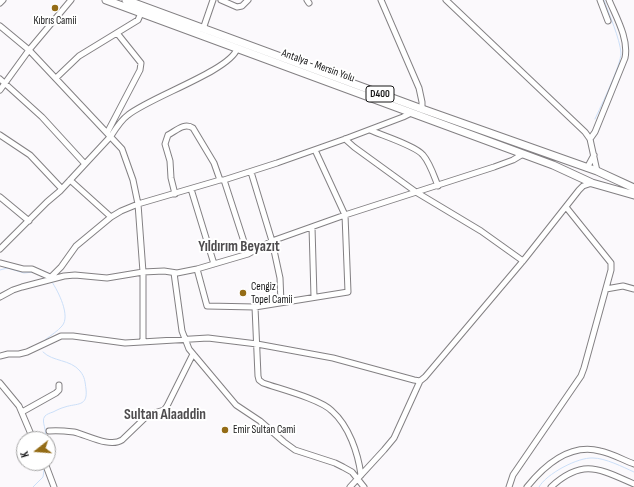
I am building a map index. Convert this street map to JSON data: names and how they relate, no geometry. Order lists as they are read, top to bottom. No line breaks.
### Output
{"streets":{"highway":["Antalya - Mersin Yolu","D400"]},"districts":["Yıldırım Beyazıt","Sultan Alaaddin"],"places":["Kıbrıs Camii","Cengiz Topel Camii","Emir Sultan Cami"],"north":"left"}
